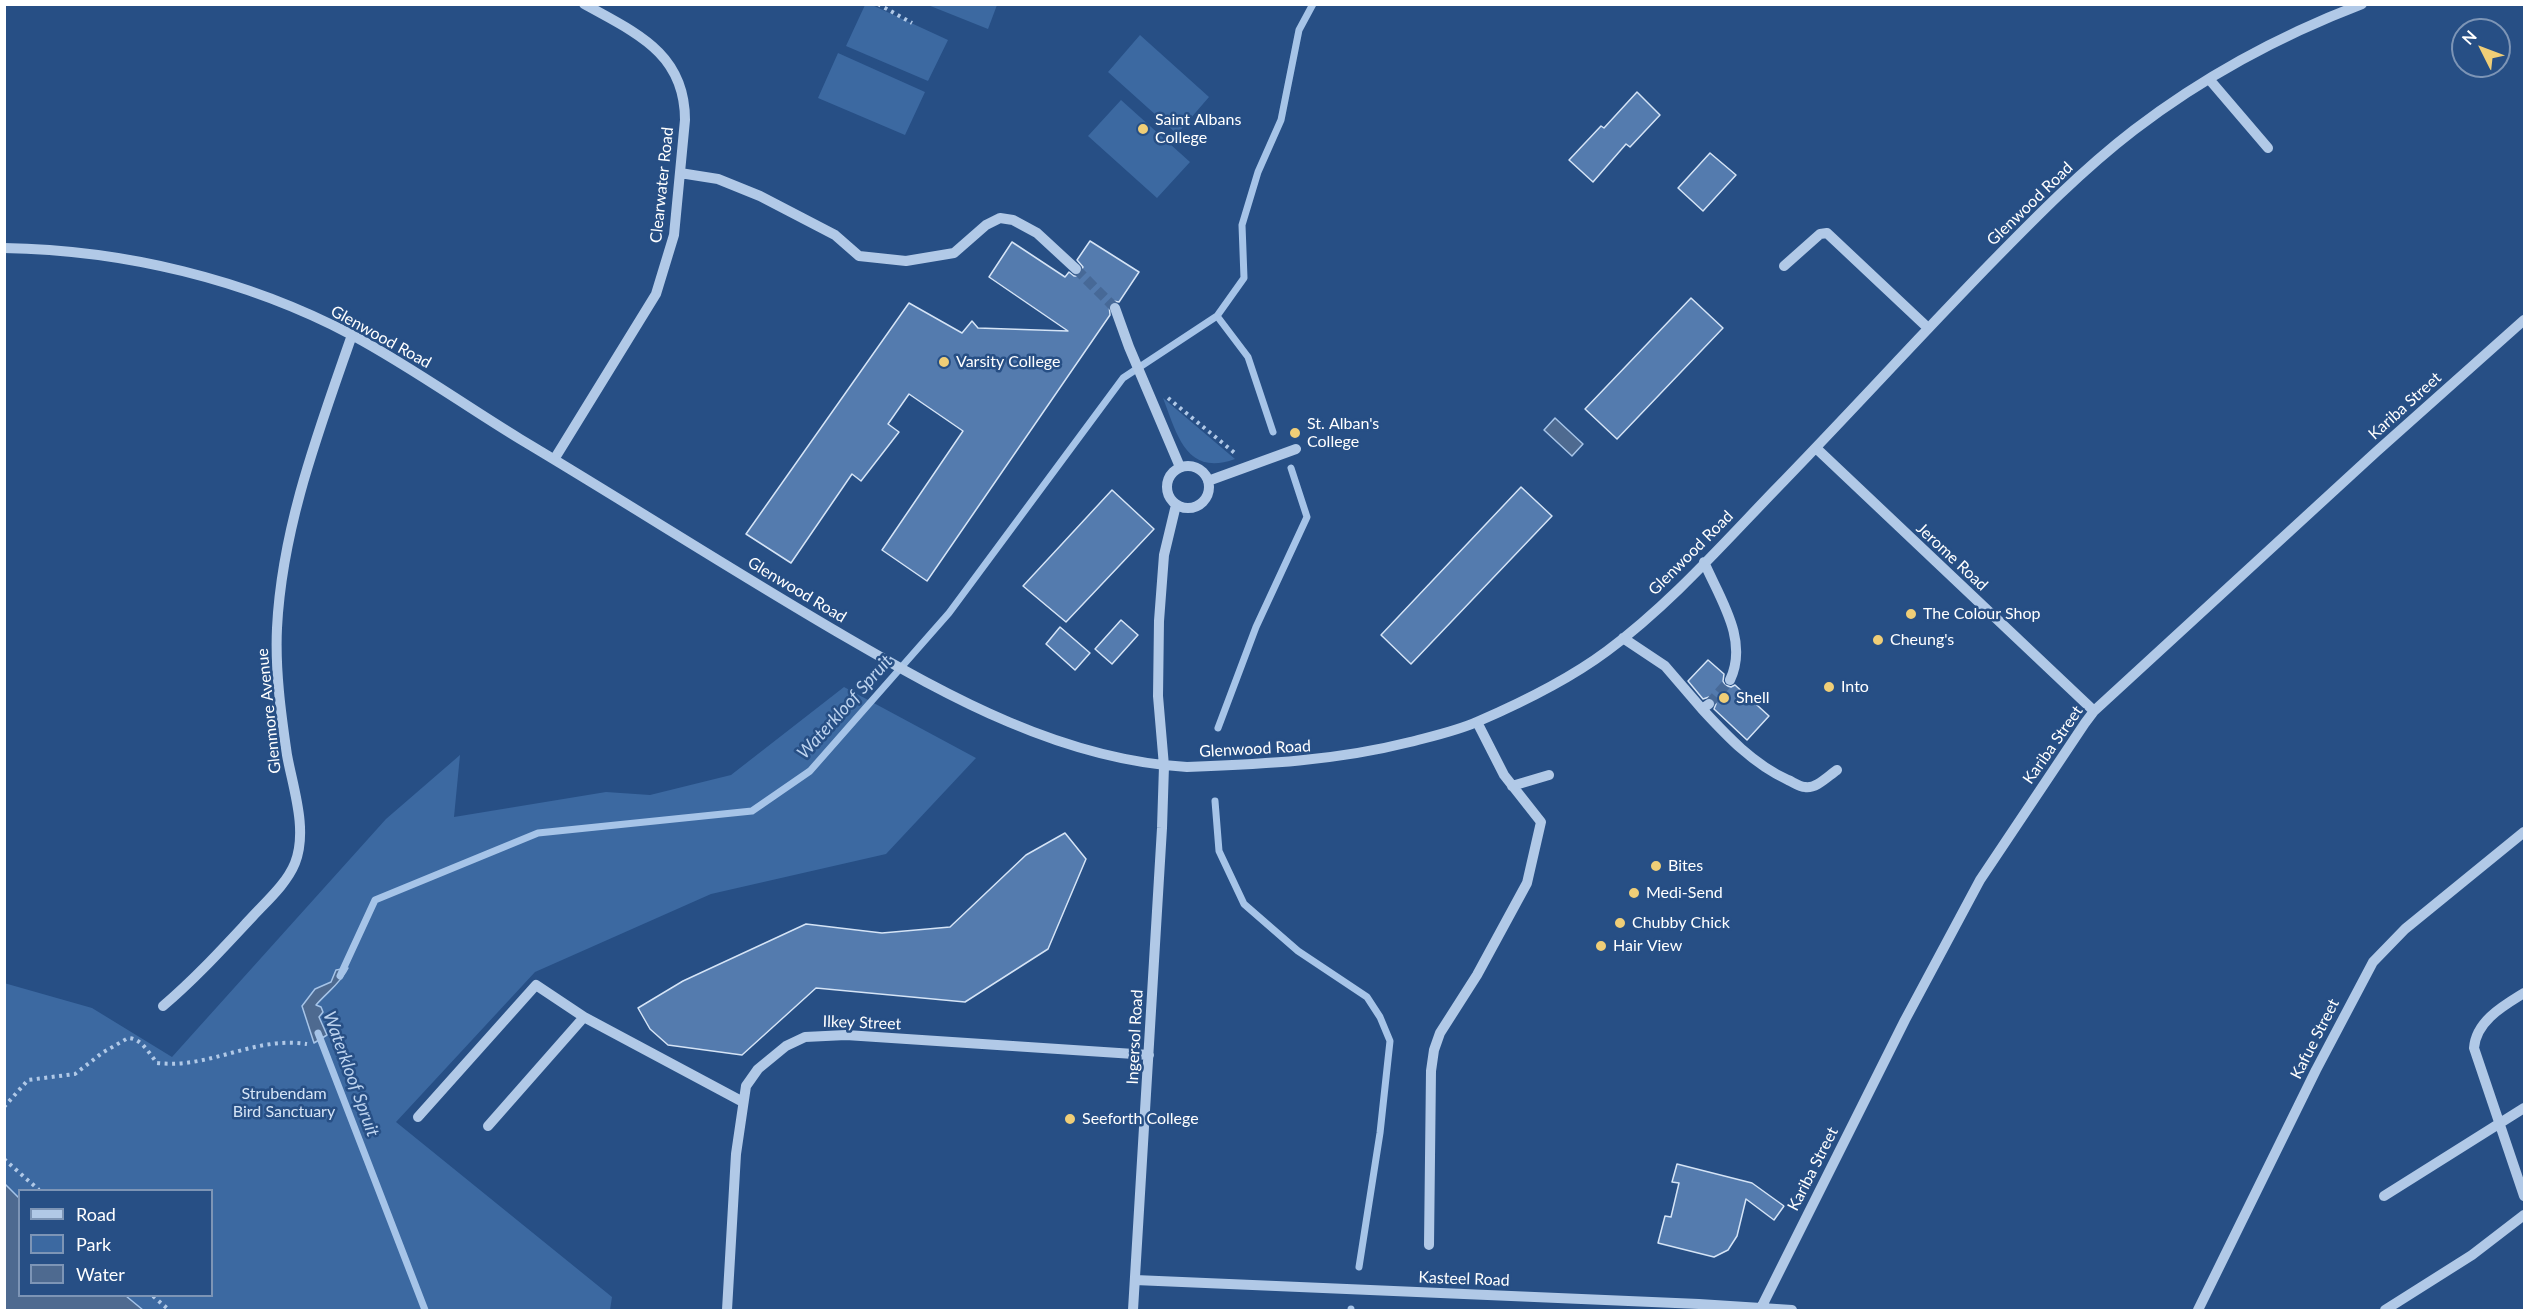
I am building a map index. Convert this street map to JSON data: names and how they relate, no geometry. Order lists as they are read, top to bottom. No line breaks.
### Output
{"streets":{"street":["Clearwater Road","Glenwood Road","Kariba Street","Jerome Road","Glenmore Avenue","Ilkey Street","Ingersol Road","Kafue Street","Kasteel Road"]},"crossings":[["Clearwater Road","Glenwood Road"],["Glenwood Road","Jerome Road"],["Glenwood Road","Glenmore Avenue"],["Glenwood Road","Ingersol Road"],["Kariba Street","Jerome Road"],["Kariba Street","Kasteel Road"],["Ilkey Street","Ingersol Road"],["Ingersol Road","Kasteel Road"]],"water":["Waterkloof Spruit"],"parks":["Strubendam Bird Sanctuary"],"places":["Saint Albans College","Varsity College","St. Alban's College","The Colour Shop","Cheung's","Into","Shell","Bites","Medi-Send","Chubby Chick","Hair View","Seeforth College"],"legend":["Road","Park","Water"],"north":"top left"}
